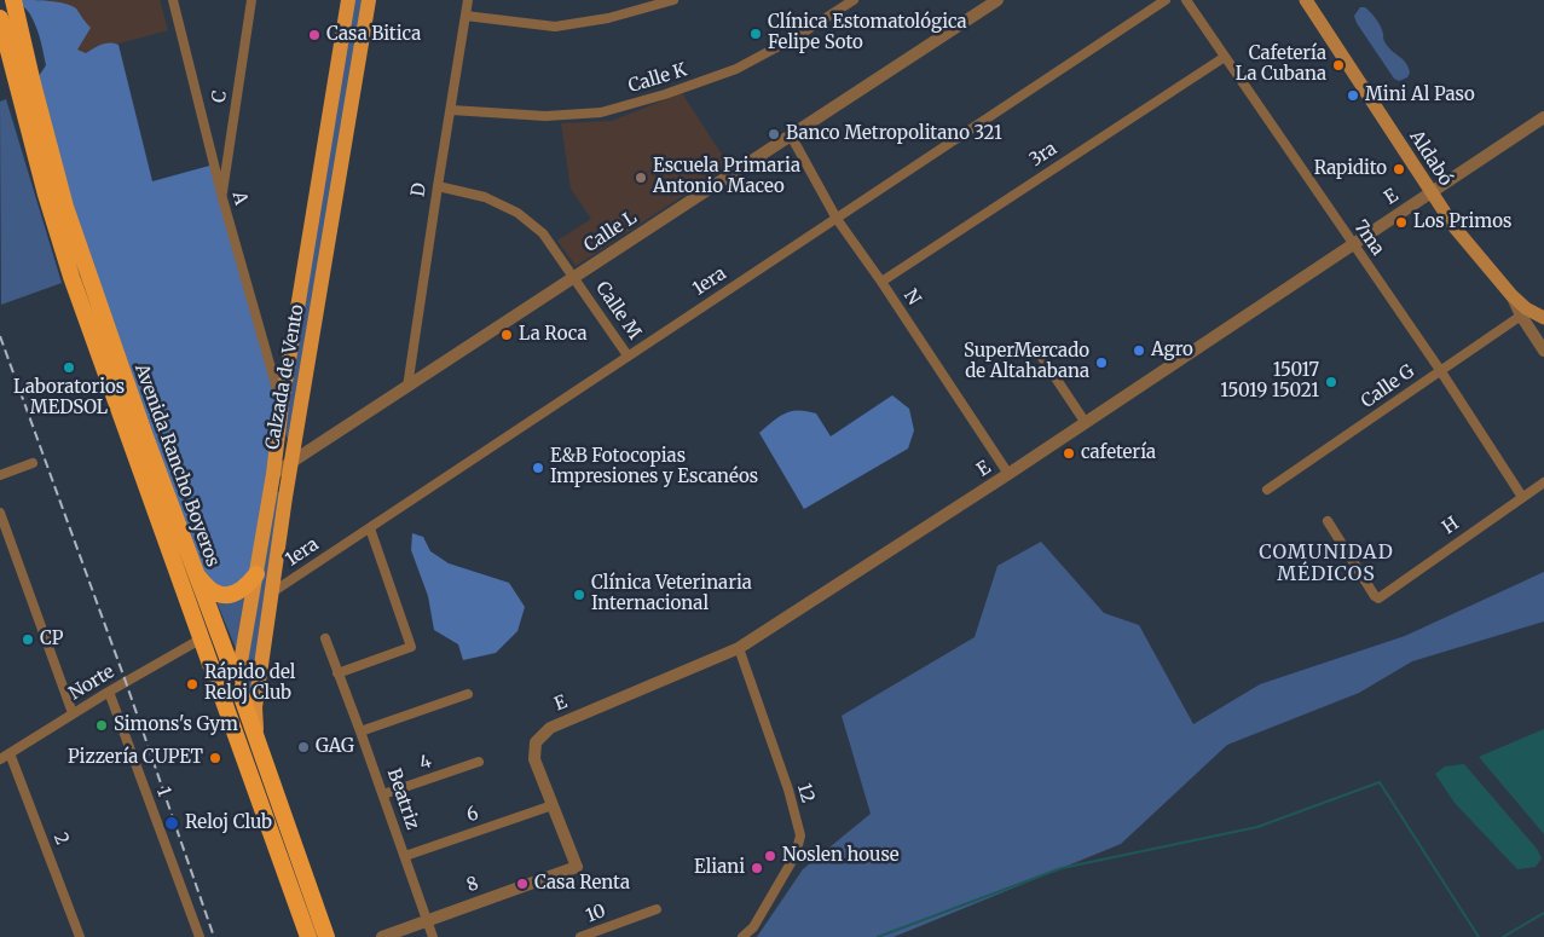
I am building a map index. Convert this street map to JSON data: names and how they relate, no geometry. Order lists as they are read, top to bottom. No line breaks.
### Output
{"streets":{"highway":["Avenida Rancho Boyeros"],"main road":["Aldabó","Calzada de Vento"],"street":["Calle K","C","3ra","D","E","A","Calle L","7ma","1era","N","Calle M","Calle G","H","Norte","4","1","12","Beatriz","6","2","8","10"]},"crossings":[["Calle K","D"],["C","A"],["3ra","7ma"],["3ra","N"],["Aldabó","E"],["Aldabó","Calle G"],["D","Calle L"],["D","Calle M"],["E","7ma"],["E","N"],["E","12"],["E","6"],["E","8"],["A","Calzada de Vento"],["Calle L","N"],["Calle L","Calle M"],["Calle L","Calzada de Vento"],["7ma","Calle G"],["7ma","H"],["1era","N"],["1era","Calle M"],["1era","Calzada de Vento"],["Calzada de Vento","Avenida Rancho Boyeros"],["Avenida Rancho Boyeros","Norte"],["Norte","1"],["Norte","2"],["4","Beatriz"],["Beatriz","6"],["Beatriz","8"]],"districts":["COMUNIDAD MÉDICOS"],"places":["Clínica Estomatológica Felipe Soto","Casa Bitica","Cafetería La Cubana","Mini Al Paso","Banco Metropolitano 321","Rapidito","Escuela Primaria Antonio Maceo","Los Primos","La Roca","Agro","SuperMercado de Altahabana","Laboratorios MEDSOL","15017 15019 15021","cafetería","E&B Fotocopias Impresiones y Escanéos","Clínica Veterinaria Internacional","CP","Rápido del Reloj Club","Simons's Gym","GAG","Pizzería CUPET","Reloj Club","Noslen house","Eliani","Casa Renta"]}
